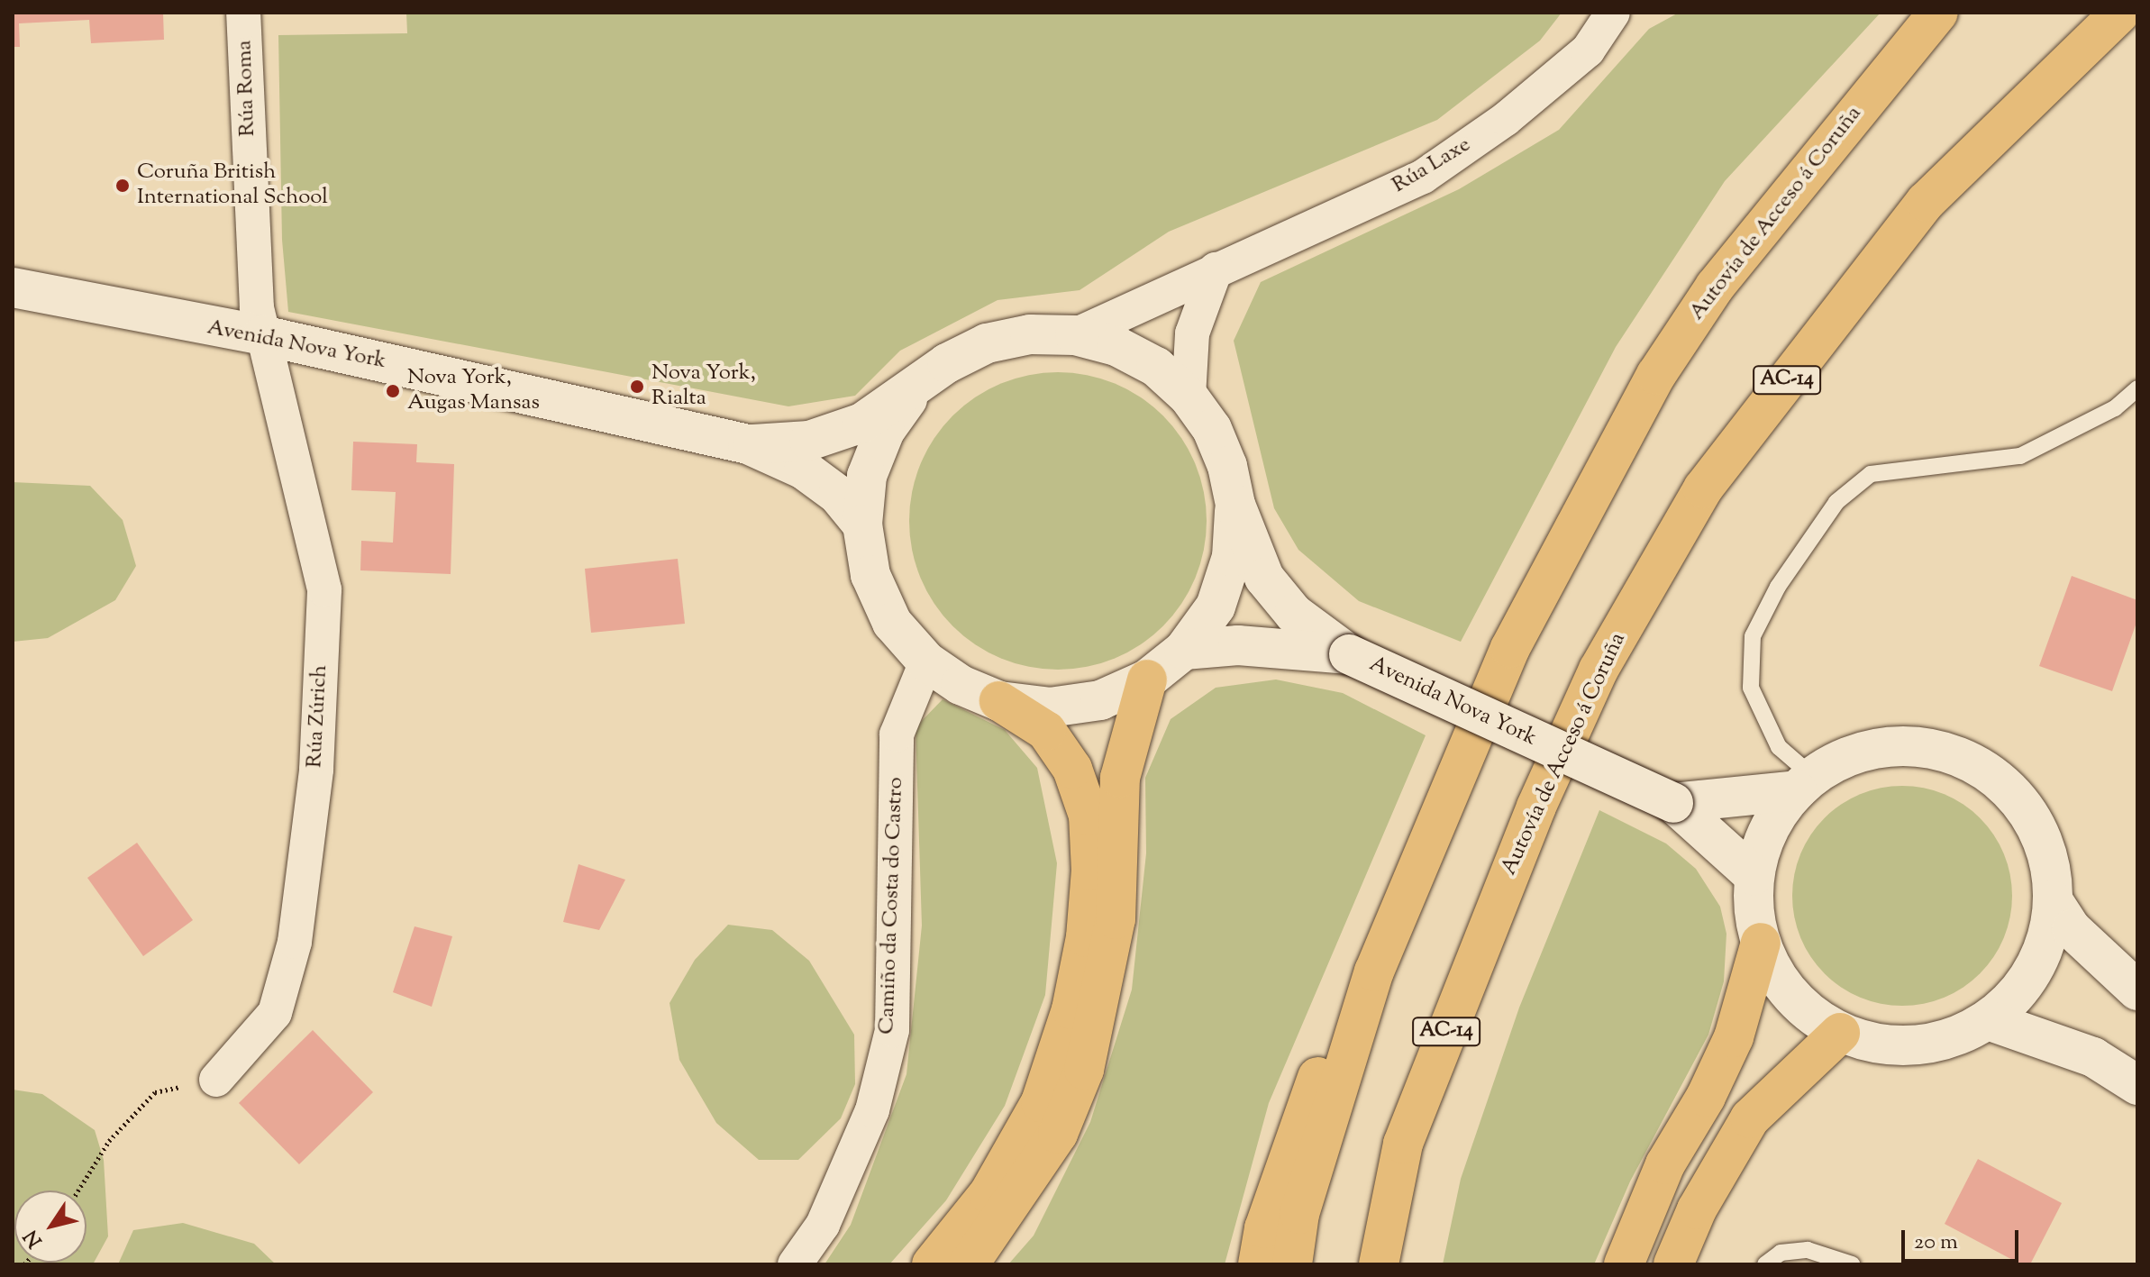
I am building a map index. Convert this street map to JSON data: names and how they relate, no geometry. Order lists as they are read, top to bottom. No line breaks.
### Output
{"streets":{"highway":["Autovía de Acceso á Coruña","AC-14"],"main road":["Avenida Nova York"],"street":["Rúa Roma","Rúa Laxe","Rúa Zúrich","Camiño da Costa do Castro"]},"crossings":[["Rúa Roma","Avenida Nova York"],["Rúa Roma","Rúa Zúrich"],["Avenida Nova York","Rúa Zúrich"]],"places":["Coruña British International School","Nova York, Rialta","Nova York, Augas Mansas"],"scale_bar":"20 m","north":"bottom left"}
